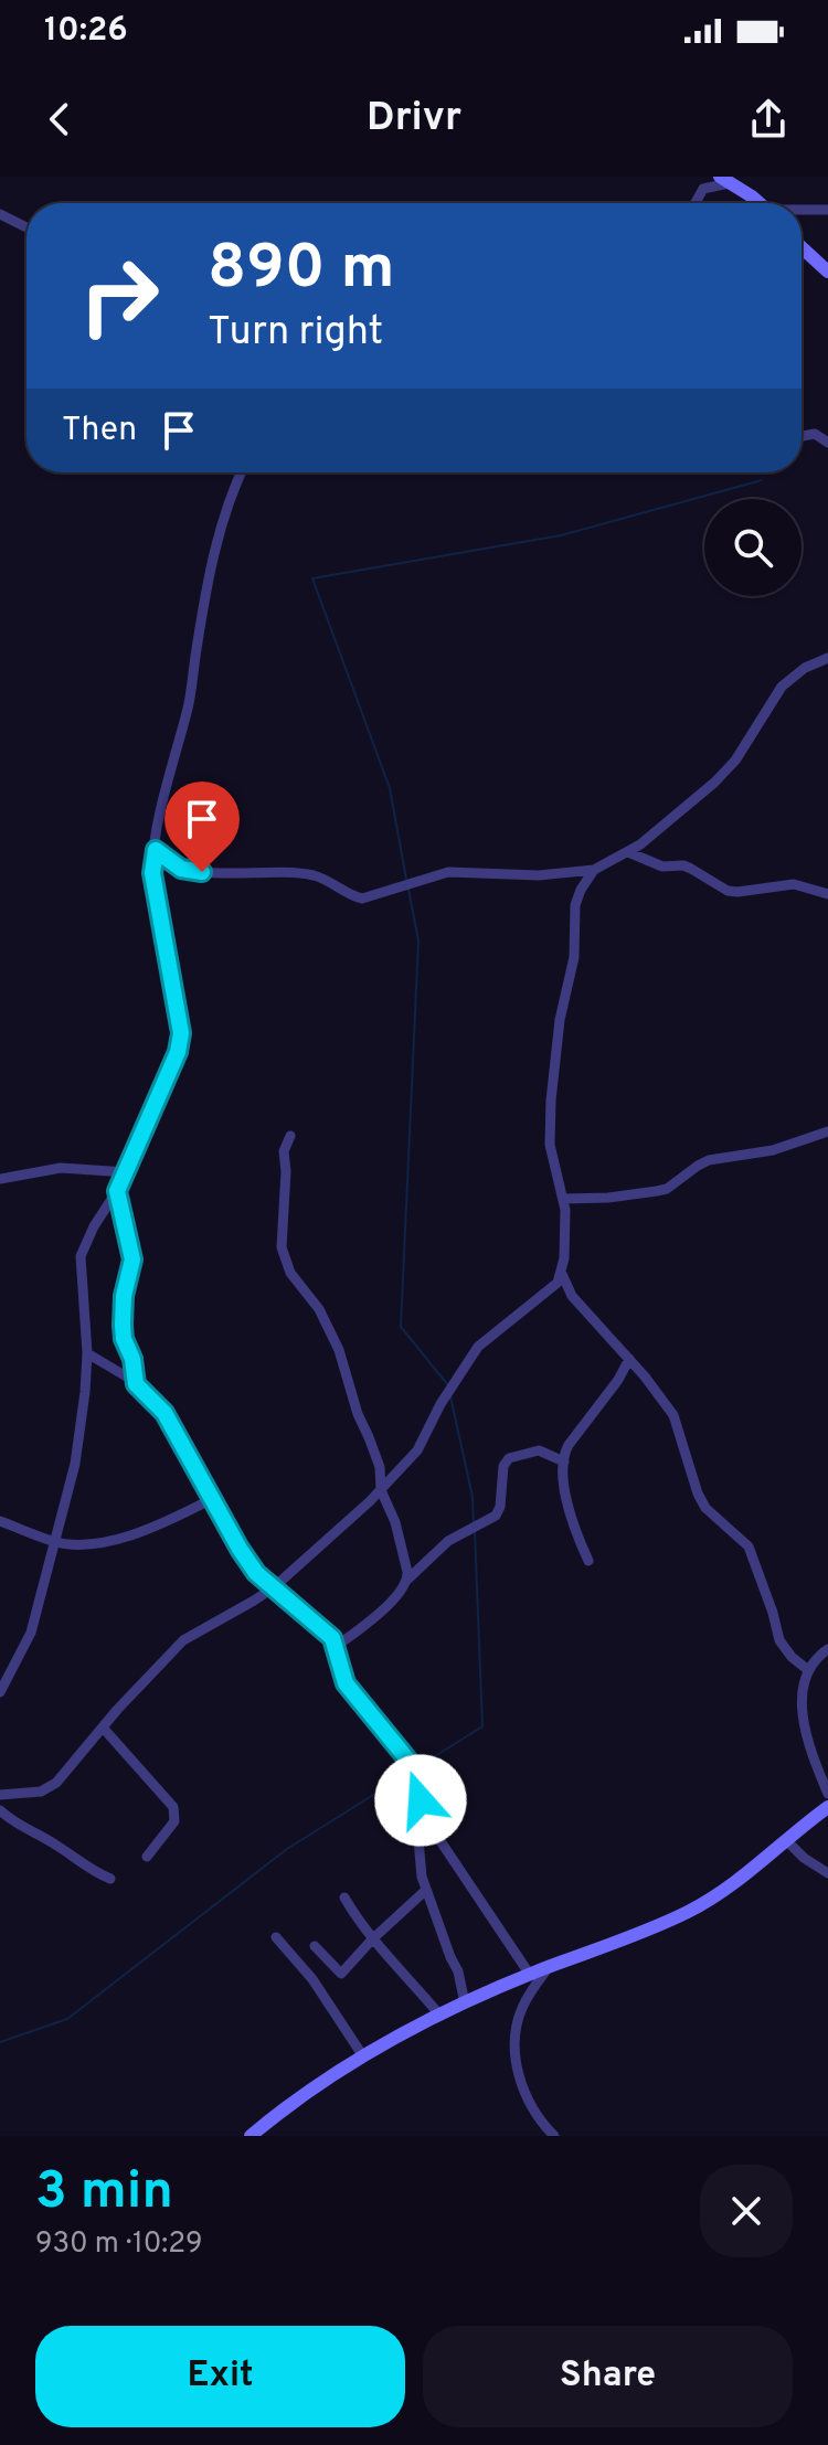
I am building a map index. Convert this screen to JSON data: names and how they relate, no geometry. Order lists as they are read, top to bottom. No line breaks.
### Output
{"page":{"status":"10:26","header":"Drivr","turn":["890 m","Turn right"],"then":"Then","heading":["3 min","930 m · 10:29"],"buttons":["Exit","Share"]}}
